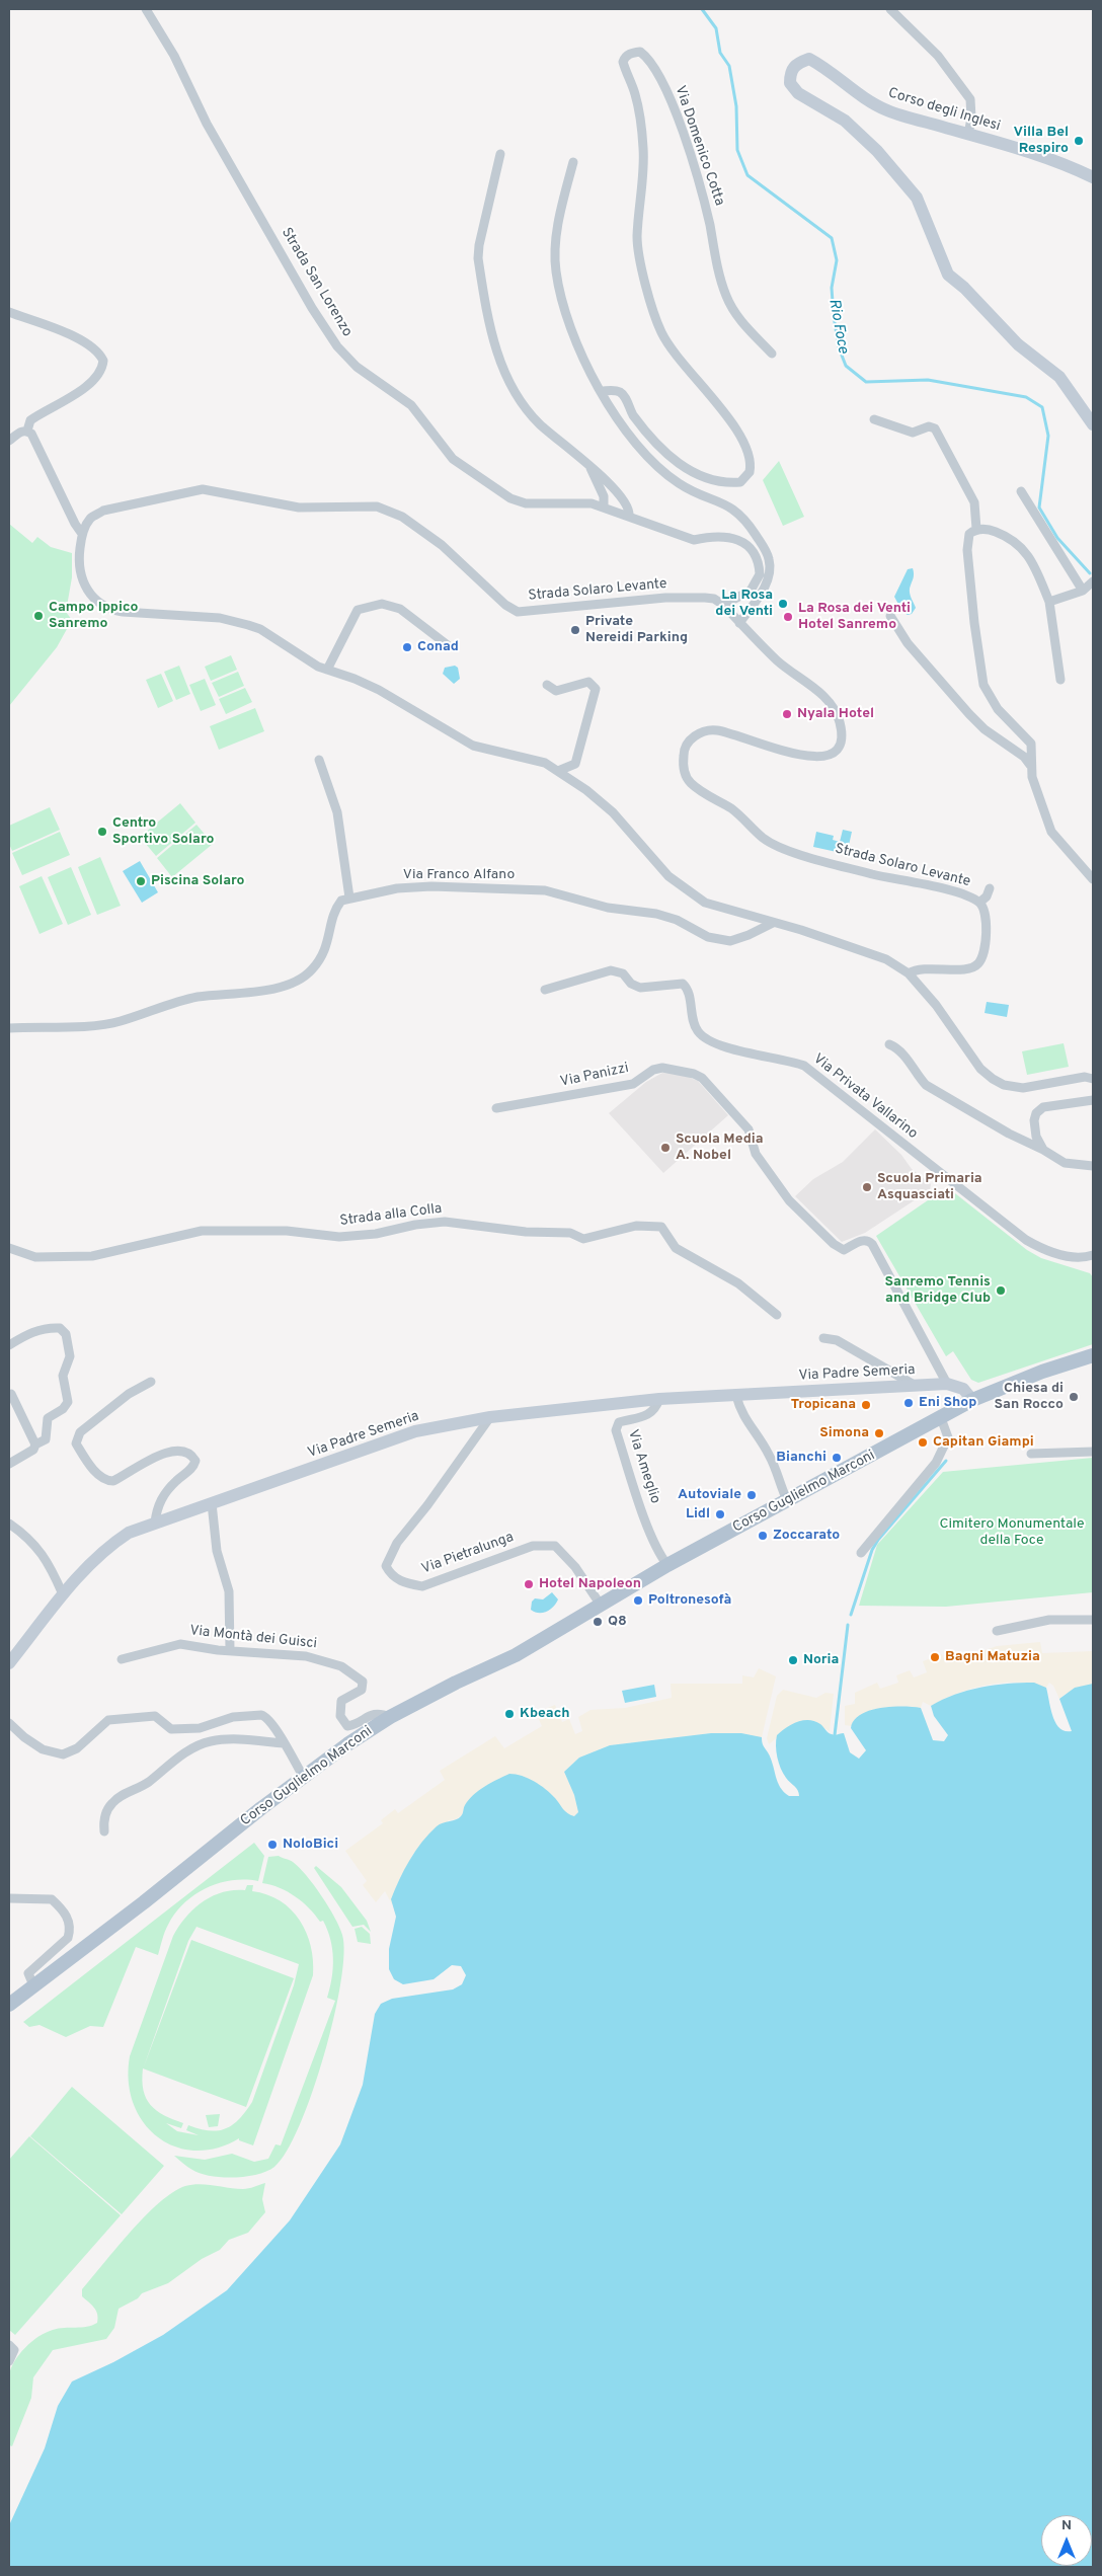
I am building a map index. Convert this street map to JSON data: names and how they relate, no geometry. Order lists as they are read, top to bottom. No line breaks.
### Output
{"streets":{"main road":["Corso degli Inglesi","Via Padre Semeria","Corso Guglielmo Marconi"],"street":["Via Domenico Cotta","Strada San Lorenzo","Strada Solaro Levante","Via Franco Alfano","Via Panizzi","Via Privata Vallarino","Strada alla Colla","Via Ameglio","Via Pietralunga","Via Montà dei Guisci"]},"crossings":[["Strada San Lorenzo","Strada Solaro Levante"],["Strada Solaro Levante","Via Franco Alfano"],["Via Panizzi","Via Padre Semeria"],["Via Padre Semeria","Via Ameglio"],["Via Padre Semeria","Via Pietralunga"],["Via Ameglio","Corso Guglielmo Marconi"],["Corso Guglielmo Marconi","Via Pietralunga"],["Corso Guglielmo Marconi","Via Montà dei Guisci"]],"water":["Rio Foce"],"parks":["Cimitero Monumentale della Foce"],"places":["Villa Bel Respiro","La Rosa dei Venti","Campo Ippico Sanremo","La Rosa dei Venti Hotel Sanremo","Private Nereidi Parking","Conad","Nyala Hotel","Centro Sportivo Solaro","Piscina Solaro","Scuola Media A. Nobel","Scuola Primaria Asquasciati","Sanremo Tennis and Bridge Club","Chiesa di San Rocco","Eni Shop","Tropicana","Simona","Capitan Giampi","Bianchi","Autoviale","Lidl","Zoccarato","Hotel Napoleon","Poltronesofà","Q8","Bagni Matuzia","Noria","Kbeach","NoloBici"],"north":"top"}
